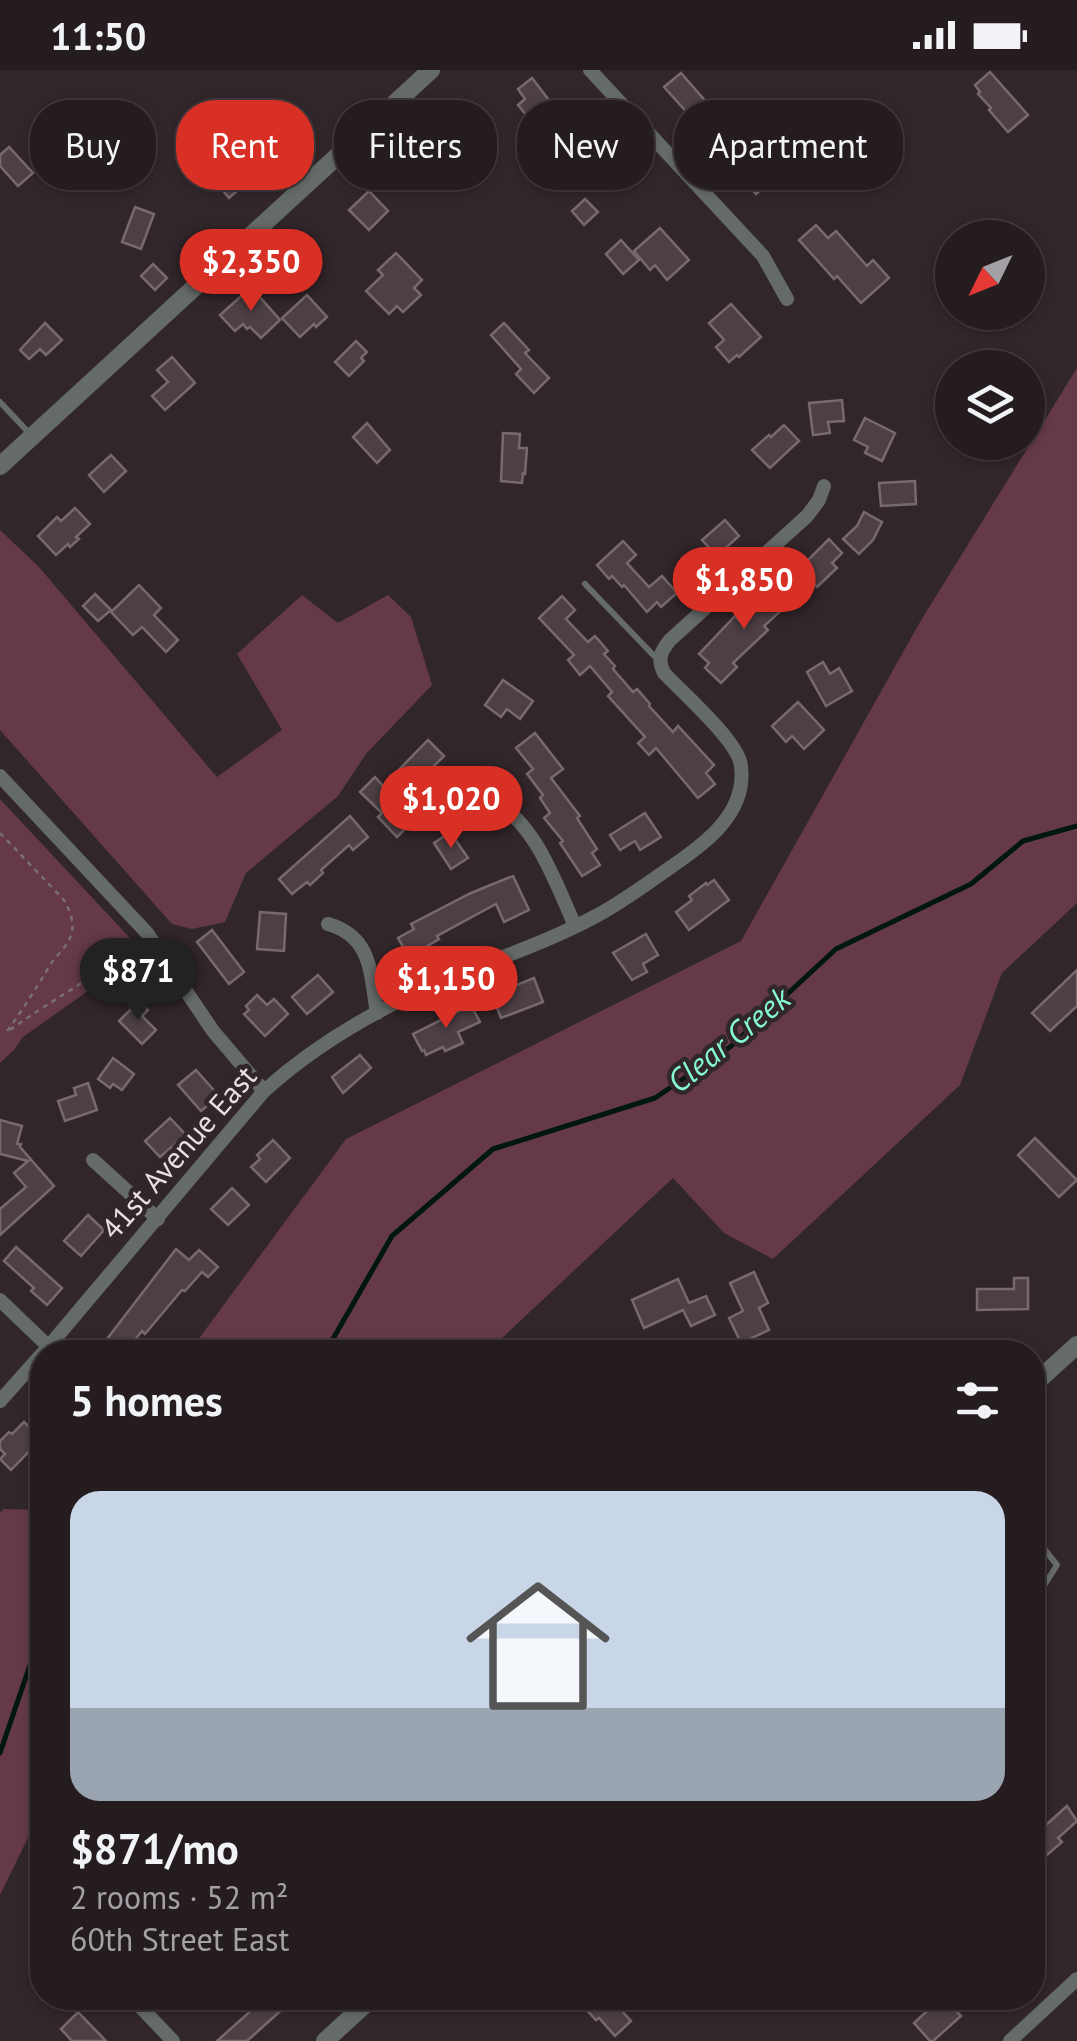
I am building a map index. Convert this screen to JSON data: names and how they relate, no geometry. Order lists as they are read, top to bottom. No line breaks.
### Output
{"streets":{"street":["41st Avenue East"]},"water":["Clear Creek"],"north":"bottom left","page":{"status":"11:50","chip":["Buy","Rent","Filters","New","Apartment"],"price":["$2,350","$1,850","$1,020","$871","$1,150"],"heading":"5 homes","list":[{"name":"$871/mo","note":"2 rooms · 52 m² · 60th Street East"}]}}
